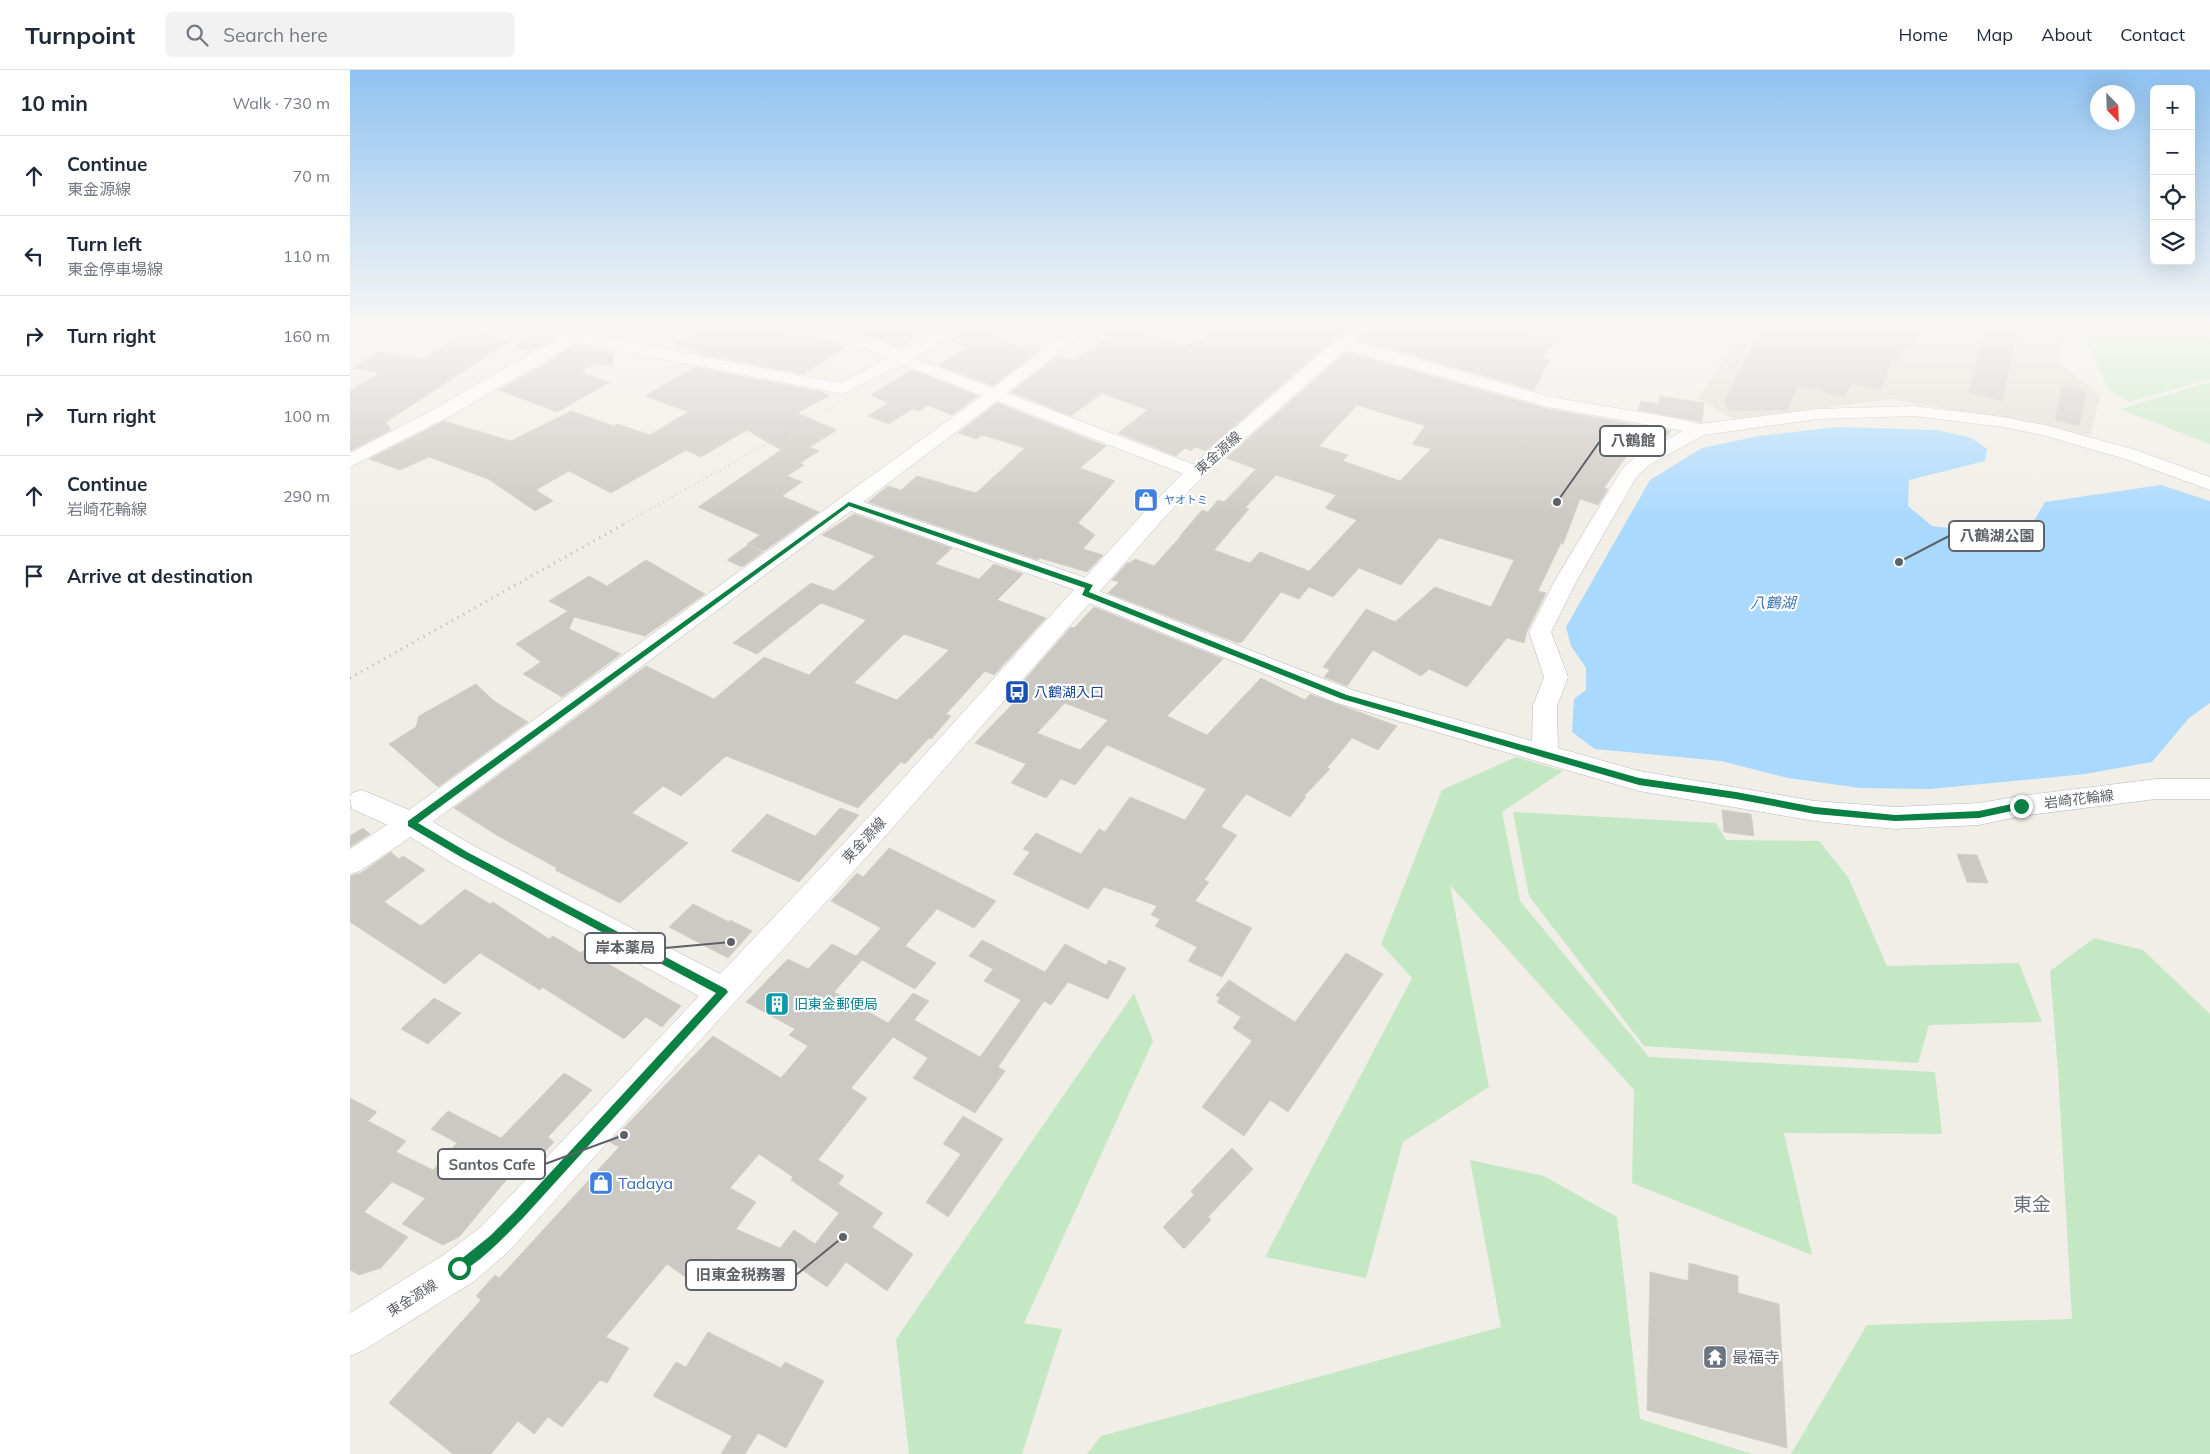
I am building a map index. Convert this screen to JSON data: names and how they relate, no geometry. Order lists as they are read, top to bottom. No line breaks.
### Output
{"streets":{"main road":["東金源線"],"street":["岩崎花輪線"]},"crossings":[["東金源線","岩崎花輪線"]],"districts":["東金"],"water":["八鶴湖"],"places":{"shop":["ヤオトミ","Tadaya"],"other":["八鶴館","八鶴湖公園","岸本薬局","Santos Cafe","旧東金税務署"],"bus stop":["八鶴湖入口"],"building":["旧東金郵便局"],"temple":["最福寺"]},"north":"bottom right","page":{"header":"Turnpoint","search":"Search here","nav":["Home","Map","About","Contact"],"heading":["10 min","Walk · 730 m"],"map_buttons":["+","−"],"list":[["Continue","東金源線","70 m"],["Turn left","東金停車場線","110 m"],["Turn right","160 m"],["Turn right","100 m"],["Continue","岩崎花輪線","290 m"],"Arrive at destination"]}}
